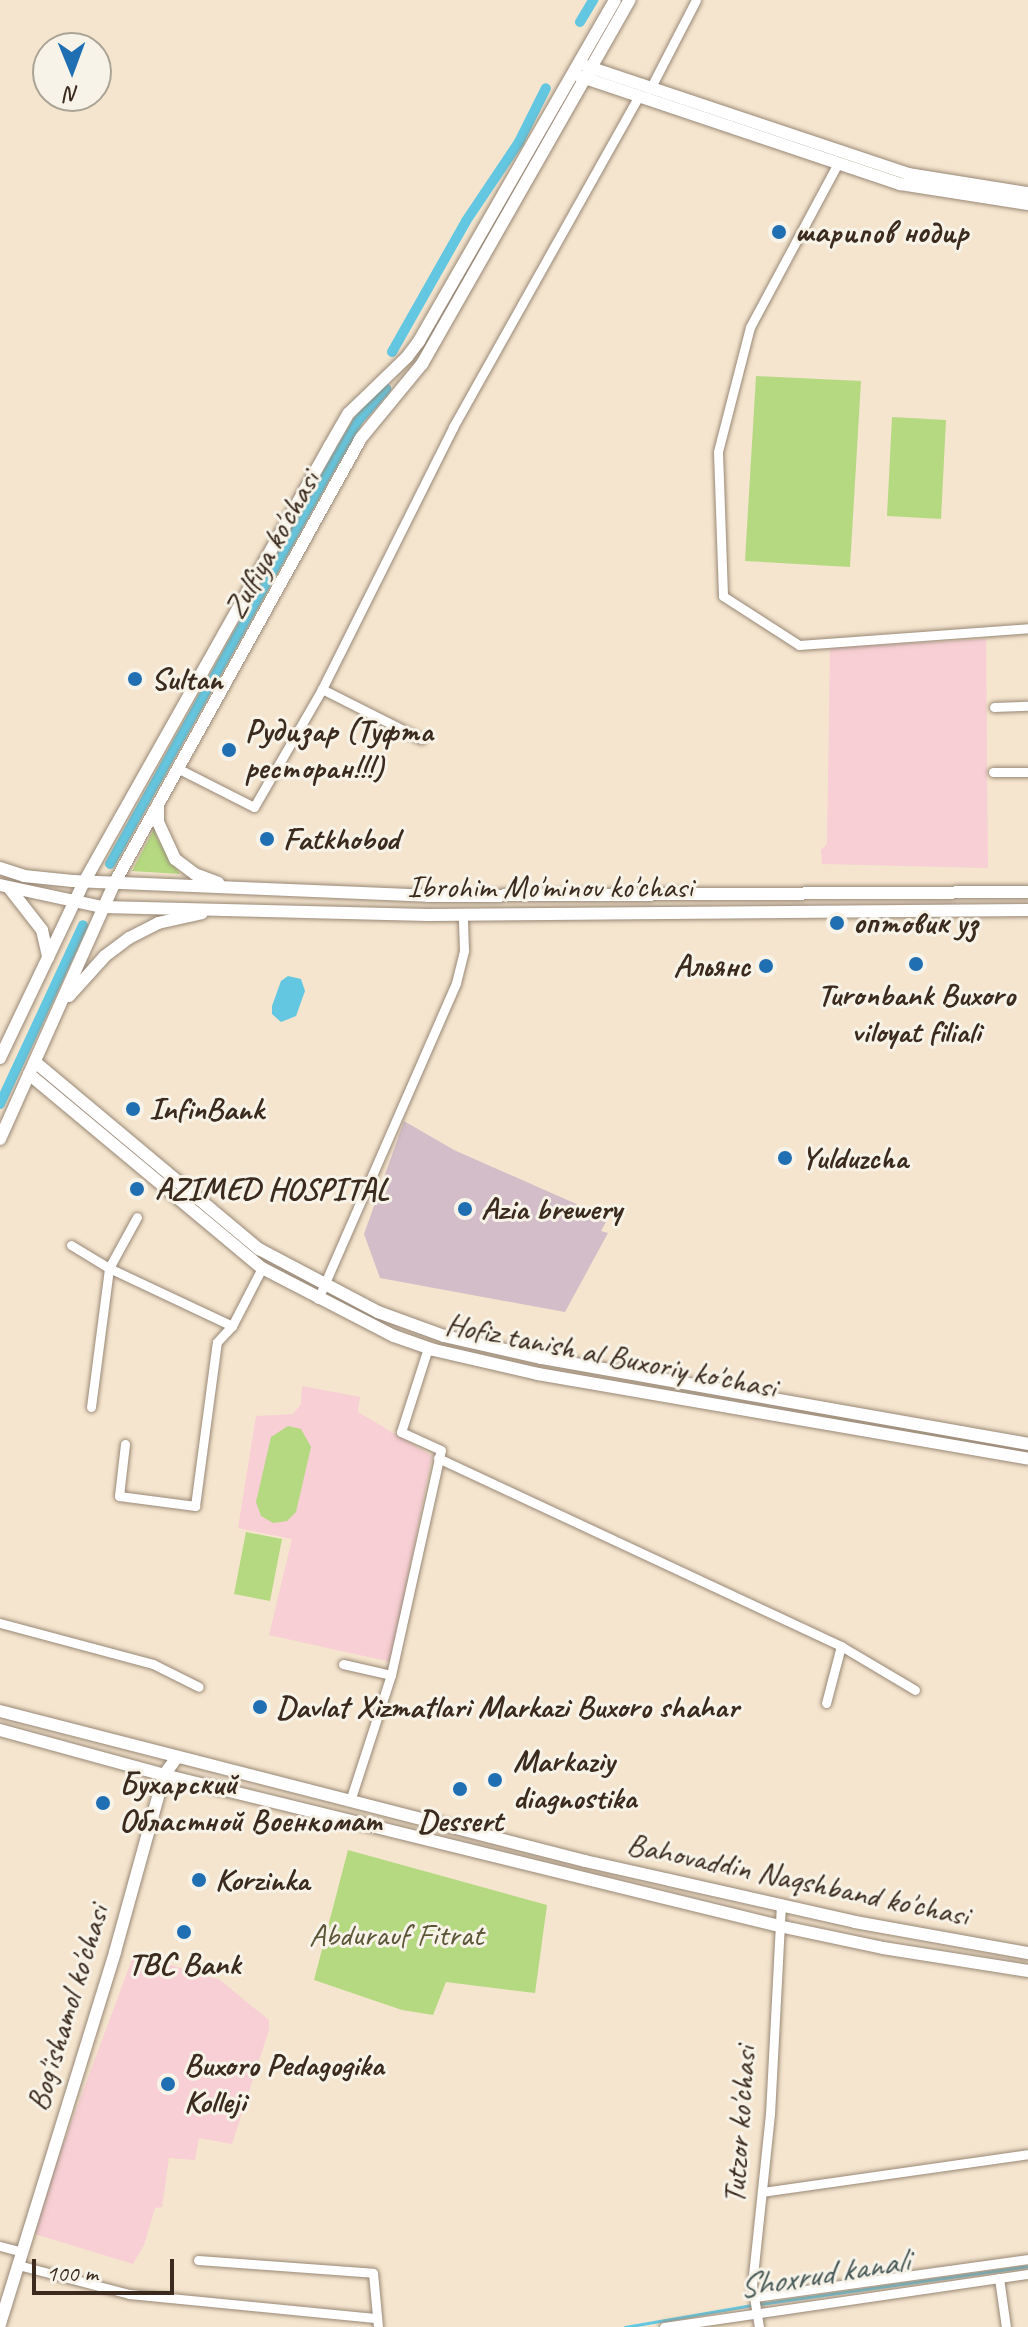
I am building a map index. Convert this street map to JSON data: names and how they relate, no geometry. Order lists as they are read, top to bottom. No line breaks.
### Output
{"streets":{"main road":["Zulfiya ko'chasi","Ibrohim Mo'minov ko'chasi","Hofiz tanish al Buxoriy ko'chasi","Bahovaddin Naqshband ko'chasi","Bog'ishamol ko'chasi"],"street":["Tutzor ko'chasi"]},"crossings":[["Zulfiya ko'chasi","Ibrohim Mo'minov ko'chasi"],["Bahovaddin Naqshband ko'chasi","Bog'ishamol ko'chasi"],["Bahovaddin Naqshband ko'chasi","Tutzor ko'chasi"]],"water":["Shoxrud kanali"],"parks":["Abdurauf Fitrat"],"places":["шарипов нодир","Sultan","Рудизар (Туфта ресторан!!!)","Fatkhobod","оптовик уз","Turonbank Buxoro viloyat filiali","Альянс","InfinBank","Yulduzcha","AZIMED HOSPITAL","Azia brewery","Davlat Xizmatlari Markazi Buxoro shahar","Markaziy diagnostika","Dessert","Бухарский Областной Военкомат","Korzinka","TBC Bank","Buxoro Pedagogika Kolleji"],"scale_bar":"100 m","north":"bottom"}
